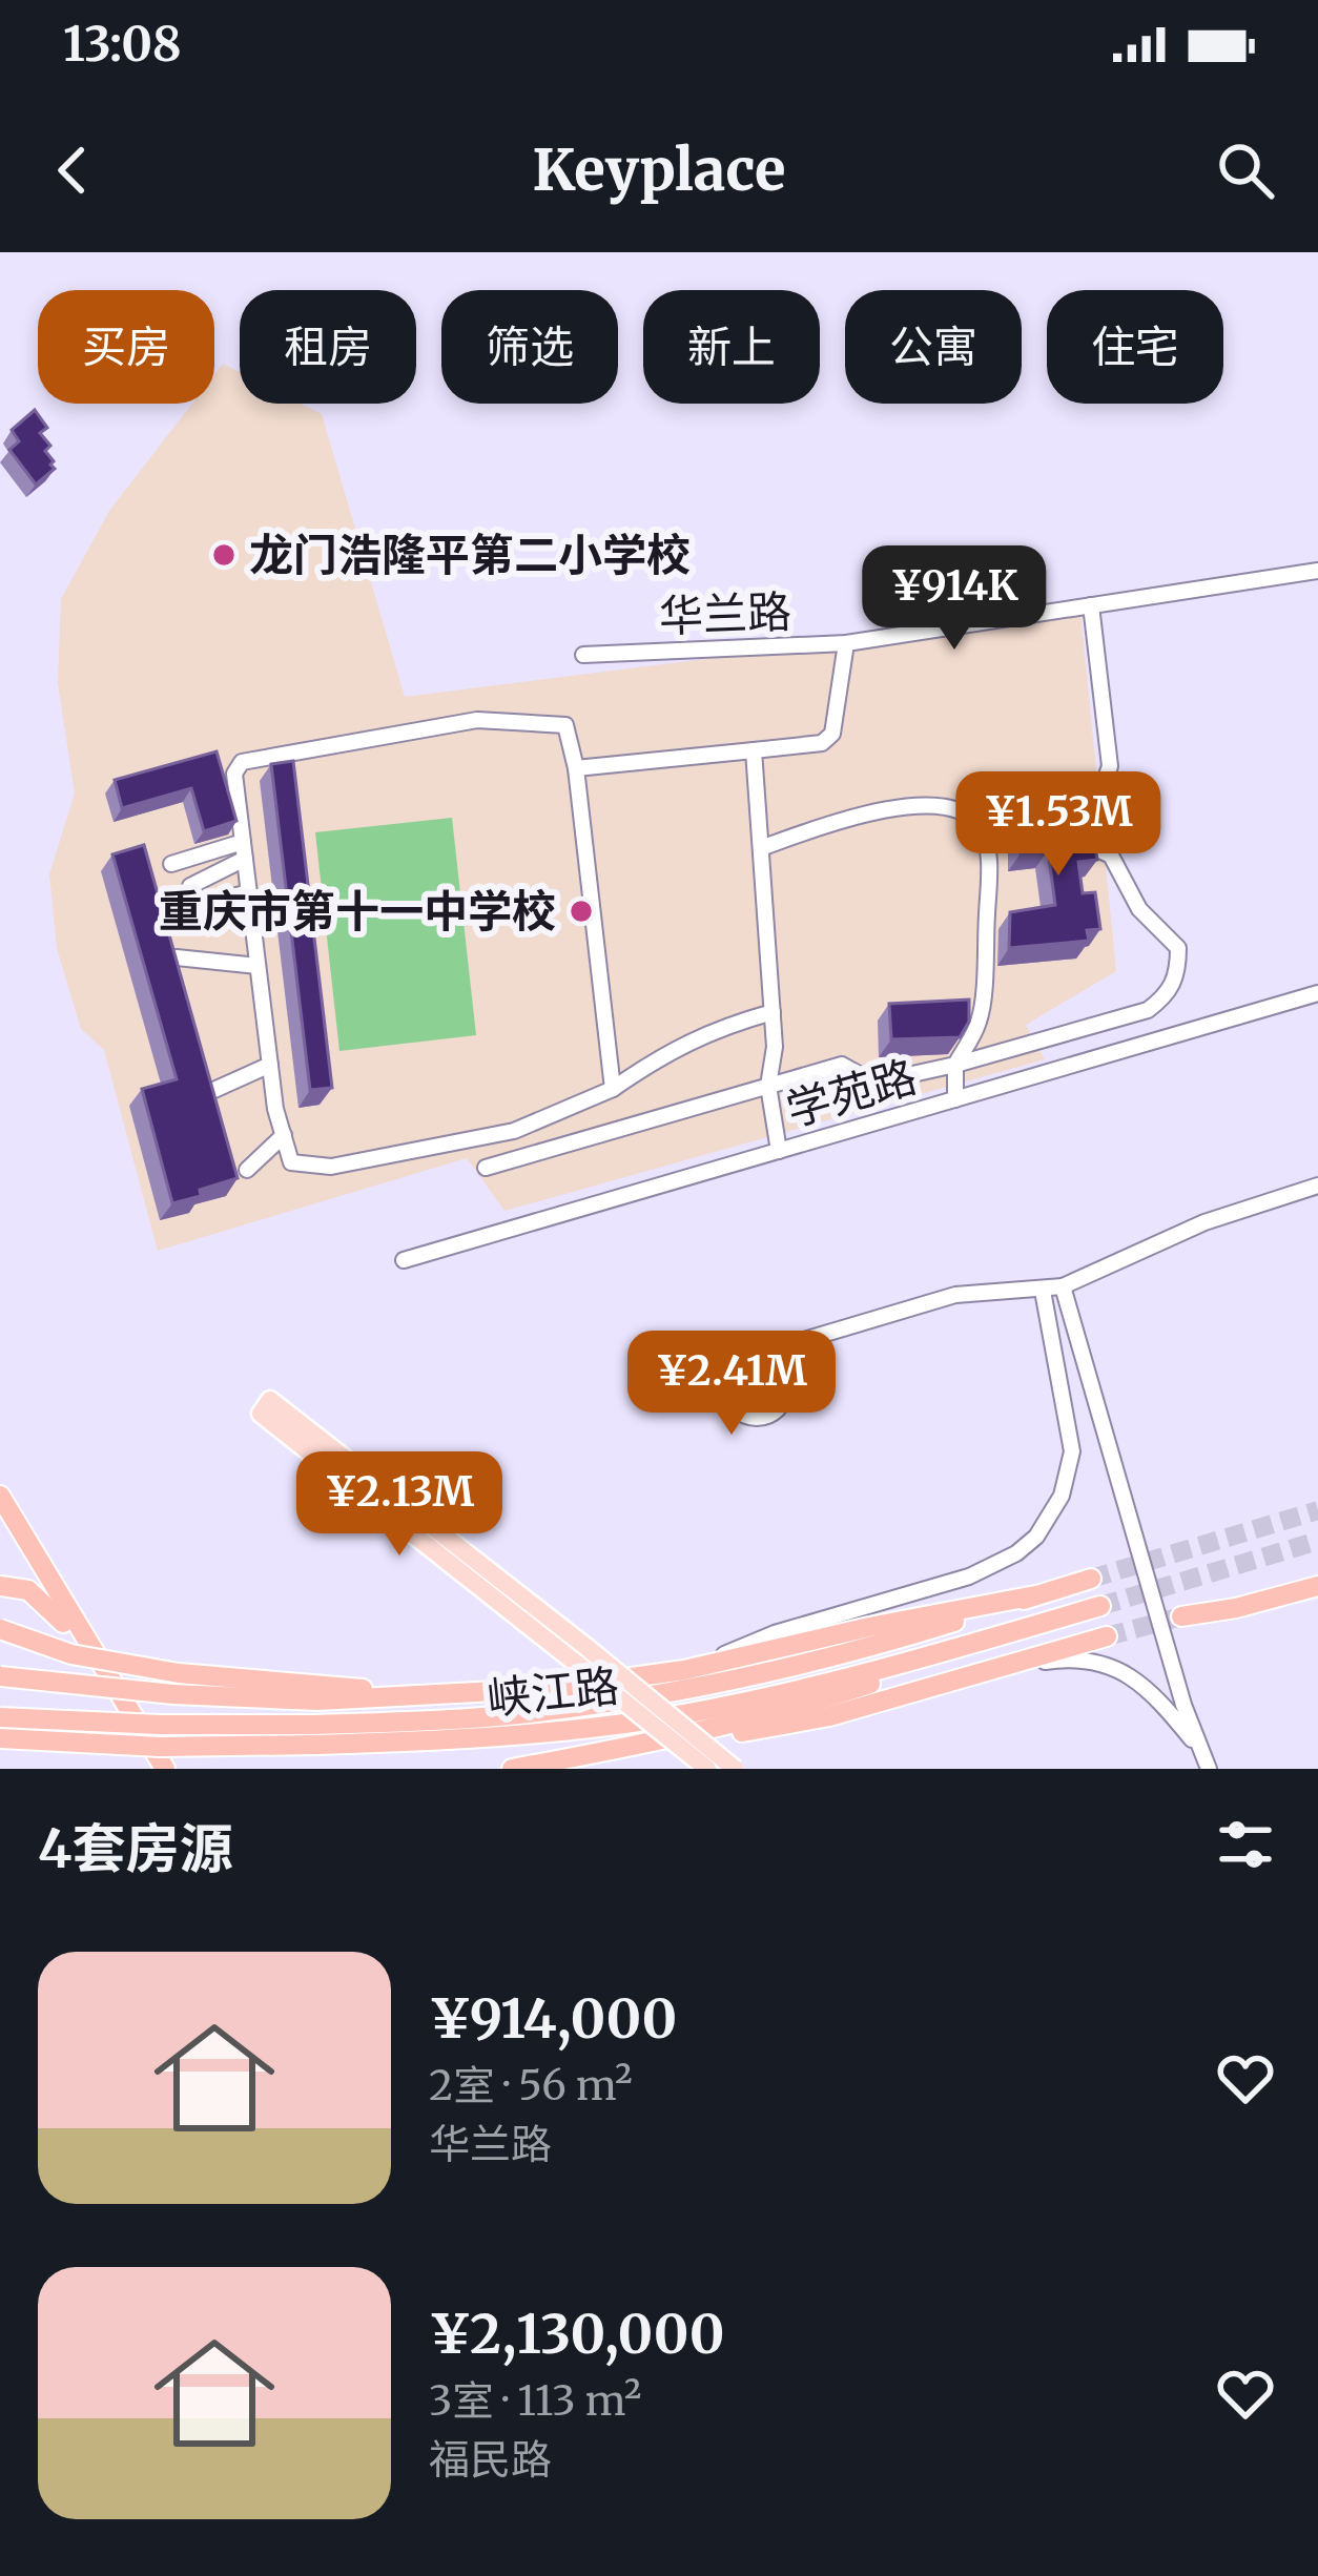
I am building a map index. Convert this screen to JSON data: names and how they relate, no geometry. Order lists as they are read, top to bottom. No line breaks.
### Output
{"streets":{"highway":["峡江路"],"street":["华兰路","学苑路"]},"places":["龙门浩隆平第二小学校","重庆市第十一中学校"],"page":{"status":"13:08","header":"Keyplace","chip":["买房","租房","筛选","新上","公寓","住宅"],"price":["¥914K","¥1.53M","¥2.41M","¥2.13M"],"heading":"4套房源","list":[{"name":"¥914,000","note":"2室 · 56 m² · 华兰路"},{"name":"¥2,130,000","note":"3室 · 113 m² · 福民路"}]}}
